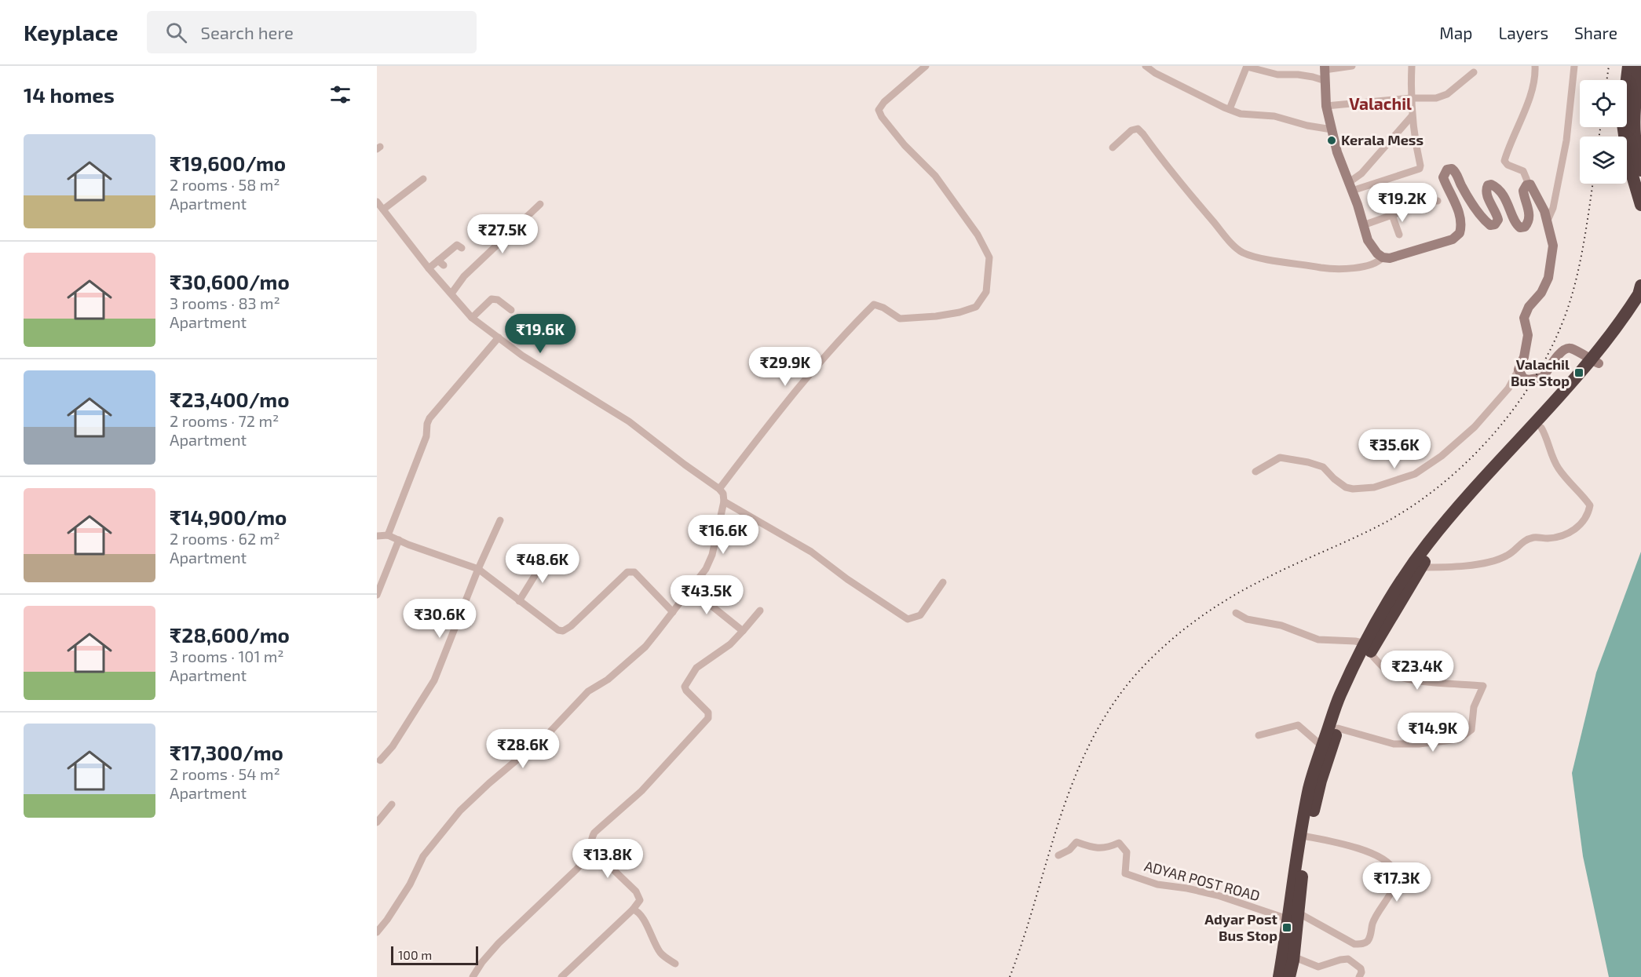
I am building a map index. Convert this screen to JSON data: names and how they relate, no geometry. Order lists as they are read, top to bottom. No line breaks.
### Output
{"streets":{"street":["ADYAR POST ROAD"]},"districts":["Valachil"],"places":{"other":["Kerala Mess"],"transit":["Valachil Bus Stop","Adyar Post Bus Stop"]},"scale_bar":"100 m","page":{"header":"Keyplace","search":"Search here","nav":["Map","Layers","Share"],"heading":"14 homes","list":[{"name":"₹19,600/mo","note":"2 rooms · 58 m² · Apartment"},{"name":"₹30,600/mo","note":"3 rooms · 83 m² · Apartment"},{"name":"₹23,400/mo","note":"2 rooms · 72 m² · Apartment"},{"name":"₹14,900/mo","note":"2 rooms · 62 m² · Apartment"},{"name":"₹28,600/mo","note":"3 rooms · 101 m² · Apartment"},{"name":"₹17,300/mo","note":"2 rooms · 54 m² · Apartment"}],"price":["₹19.2K","₹27.5K","₹19.6K","₹29.9K","₹35.6K","₹16.6K","₹48.6K","₹43.5K","₹30.6K","₹23.4K","₹14.9K","₹28.6K","₹13.8K","₹17.3K"],"scale":"100 m"}}
